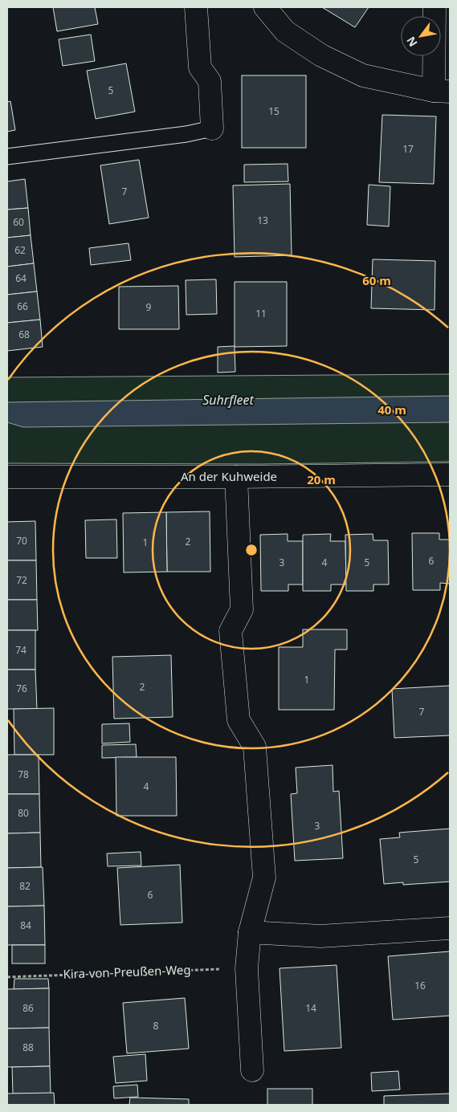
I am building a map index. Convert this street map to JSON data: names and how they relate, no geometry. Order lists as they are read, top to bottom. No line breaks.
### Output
{"streets":{"street":["An der Kuhweide"],"path":["Kira-von-Preußen-Weg"]},"water":["Suhrfleet"],"house_numbers":["5","15","17","7","13","60","62","64","66","9","11","68","70","2","1","6","3","4","5","72","74","1","2","76","7","78","4","80","3","5","82","6","84","16","86","14","8","88"],"north":"bottom left","rings":["60 m","40 m","20 m"]}
